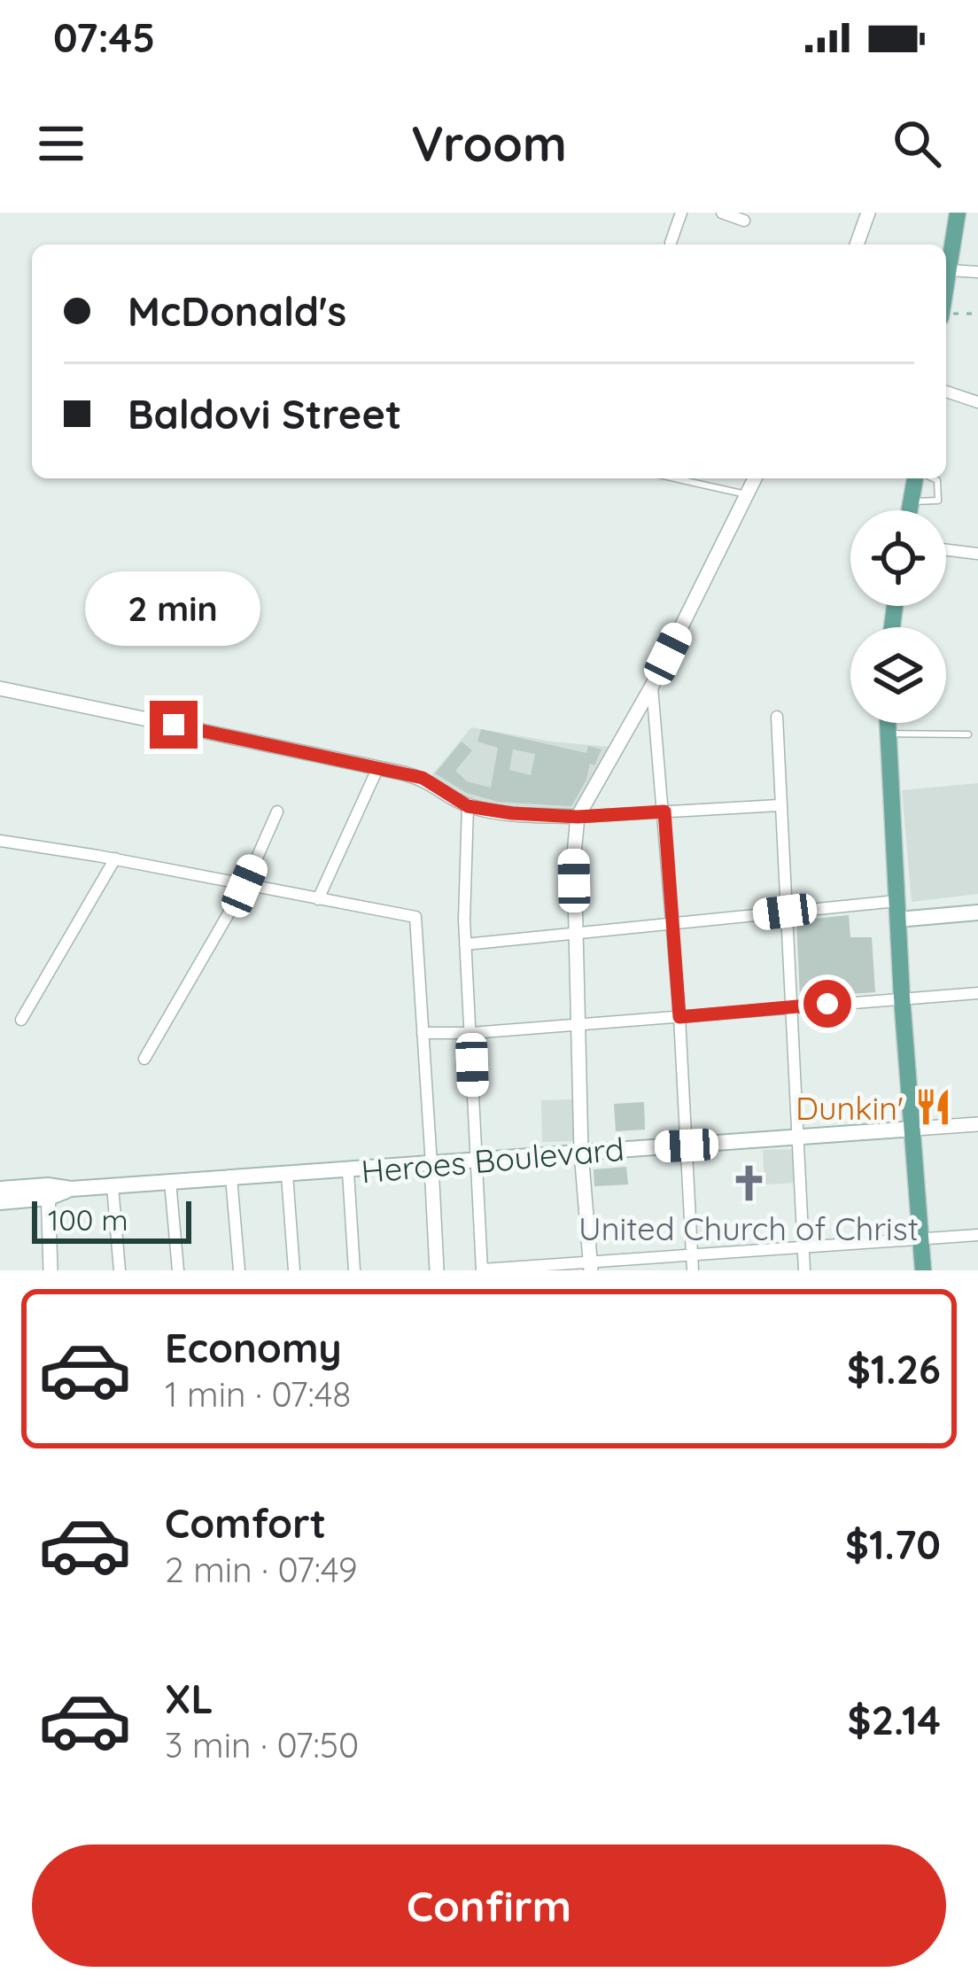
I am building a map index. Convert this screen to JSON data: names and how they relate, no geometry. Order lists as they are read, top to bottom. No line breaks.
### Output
{"streets":{"main road":["Heroes Boulevard"]},"places":{"restaurant":["Dunkin'"],"church":["United Church of Christ"]},"scale_bar":"100 m","page":{"status":"07:45","header":"Vroom","banner":["McDonald's","Baldovi Street"],"bubble":"2 min","scale":"100 m","list":[{"name":"Economy","note":"1 min · 07:48","value":"$1.26"},{"name":"Comfort","note":"2 min · 07:49","value":"$1.70"},{"name":"XL","note":"3 min · 07:50","value":"$2.14"}],"buttons":"Confirm"}}
